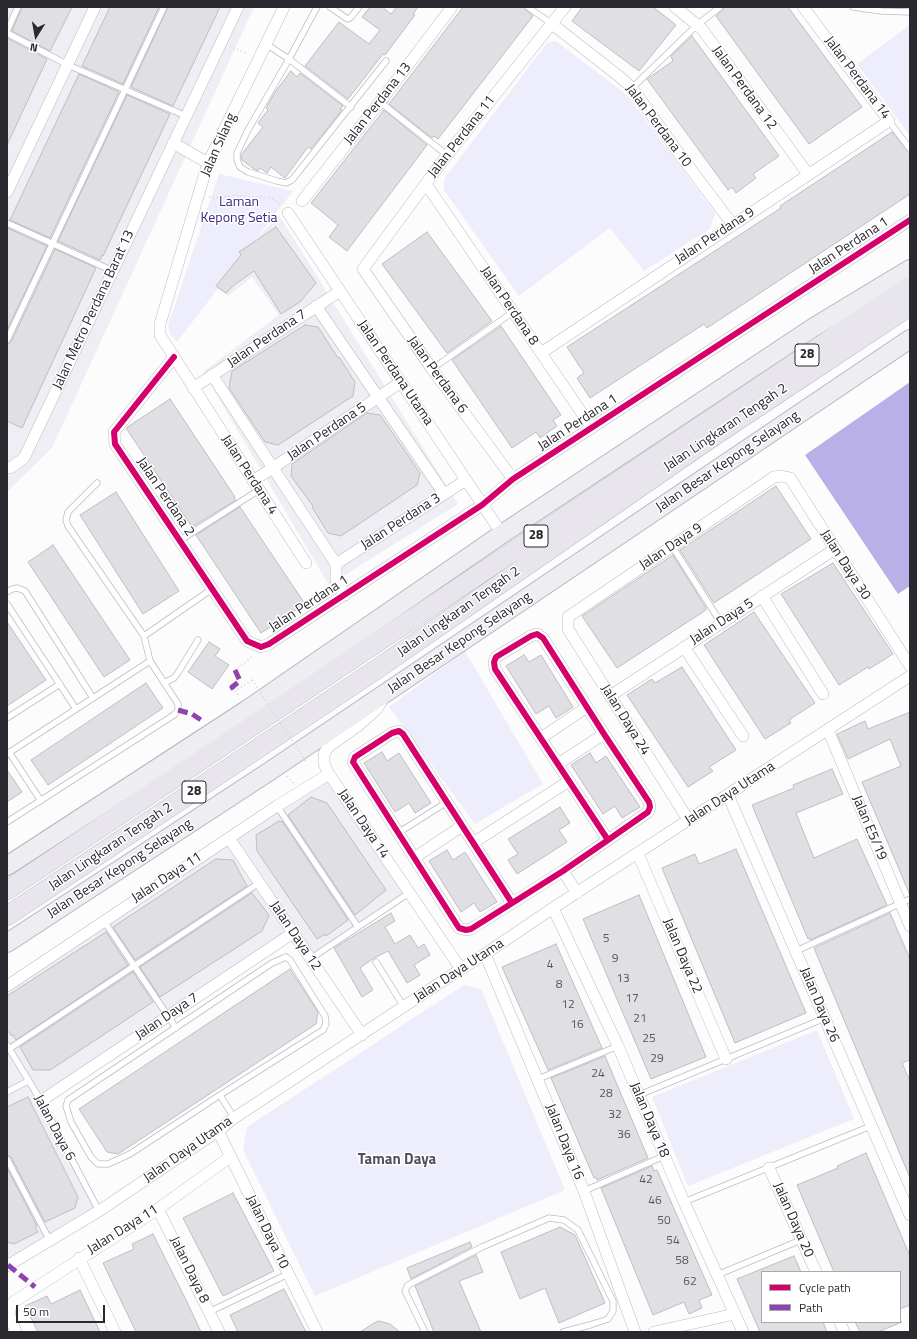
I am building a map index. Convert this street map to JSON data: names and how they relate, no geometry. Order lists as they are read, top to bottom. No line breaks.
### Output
{"streets":{"highway":["28","Jalan Lingkaran Tengah 2"],"main road":["Jalan Besar Kepong Selayang"],"street":["Jalan Perdana 14","Jalan Perdana 12","Jalan Perdana 13","Jalan Perdana 10","Jalan Perdana 11","Jalan Silang","Jalan Perdana 9","Jalan Perdana 1","Jalan Perdana 8","Jalan Metro Perdana Barat 13","Jalan Perdana 7","Jalan Perdana Utama","Jalan Perdana 6","Jalan Perdana 5","Jalan Perdana 4","Jalan Perdana 2","Jalan Perdana 3","Jalan Daya 9","Jalan Daya 30","Jalan Daya 5","Jalan Daya 24","Jalan Daya Utama","Jalan Daya 14","Jalan E5/19","Jalan Daya 11","Jalan Daya 12","Jalan Daya 22","Jalan Daya 26","Jalan Daya 7","Jalan Daya 18","Jalan Daya 16","Jalan Daya 20","Jalan Daya 10","Jalan Daya 8"],"lane":["Jalan Daya 6"]},"crossings":[["Jalan Perdana 14","Jalan Perdana 9"],["Jalan Perdana 12","Jalan Perdana 9"],["Jalan Perdana 10","Jalan Perdana 11"],["Jalan Perdana 10","Jalan Perdana 9"],["Jalan Perdana 11","Jalan Perdana 8"],["Jalan Perdana 11","Jalan Perdana 6"],["Jalan Silang","Jalan Perdana 4"],["Jalan Perdana 9","Jalan Perdana 8"],["Jalan Perdana 1","Jalan Perdana 8"],["Jalan Perdana 1","Jalan Perdana Utama"],["Jalan Perdana 1","Jalan Perdana 6"],["Jalan Perdana 1","Jalan Perdana 2"],["Jalan Perdana 7","Jalan Perdana Utama"],["Jalan Perdana 7","Jalan Perdana 4"],["Jalan Perdana Utama","Jalan Perdana 5"],["Jalan Perdana Utama","Jalan Perdana 3"],["Jalan Perdana 5","Jalan Perdana 4"],["Jalan Besar Kepong Selayang","Jalan Daya 14"],["Jalan Perdana 4","Jalan Perdana 2"],["Jalan Daya 9","Jalan Daya 30"],["Jalan Daya 9","Jalan Daya 24"],["Jalan Daya 30","Jalan Daya 5"],["Jalan Daya 5","Jalan Daya 24"],["Jalan Daya 24","Jalan Daya Utama"],["Jalan Daya Utama","Jalan Daya 14"],["Jalan Daya Utama","Jalan E5/19"],["Jalan Daya Utama","Jalan Daya 12"],["Jalan Daya Utama","Jalan Daya 22"],["Jalan Daya Utama","Jalan Daya 26"],["Jalan Daya Utama","Jalan Daya 18"],["Jalan Daya Utama","Jalan Daya 6"],["Jalan Daya Utama","Jalan Daya 16"],["Jalan Daya Utama","Jalan Daya 10"],["Jalan Daya 14","Jalan Daya 11"],["Jalan Daya 11","Jalan Daya 12"],["Jalan Daya 11","Jalan Daya 10"],["Jalan Daya 11","Jalan Daya 8"],["Jalan Daya 12","Jalan Daya 7"],["Jalan Daya 7","Jalan Daya 6"]],"districts":["Taman Daya"],"parks":["Laman Kepong Setia"],"house_numbers":["5","9","4","13","8","17","12","21","16","25","29","24","28","32","36","42","46","50","54","58","62"],"legend":["Cycle path","Path"],"scale_bar":"50 m","north":"bottom"}
